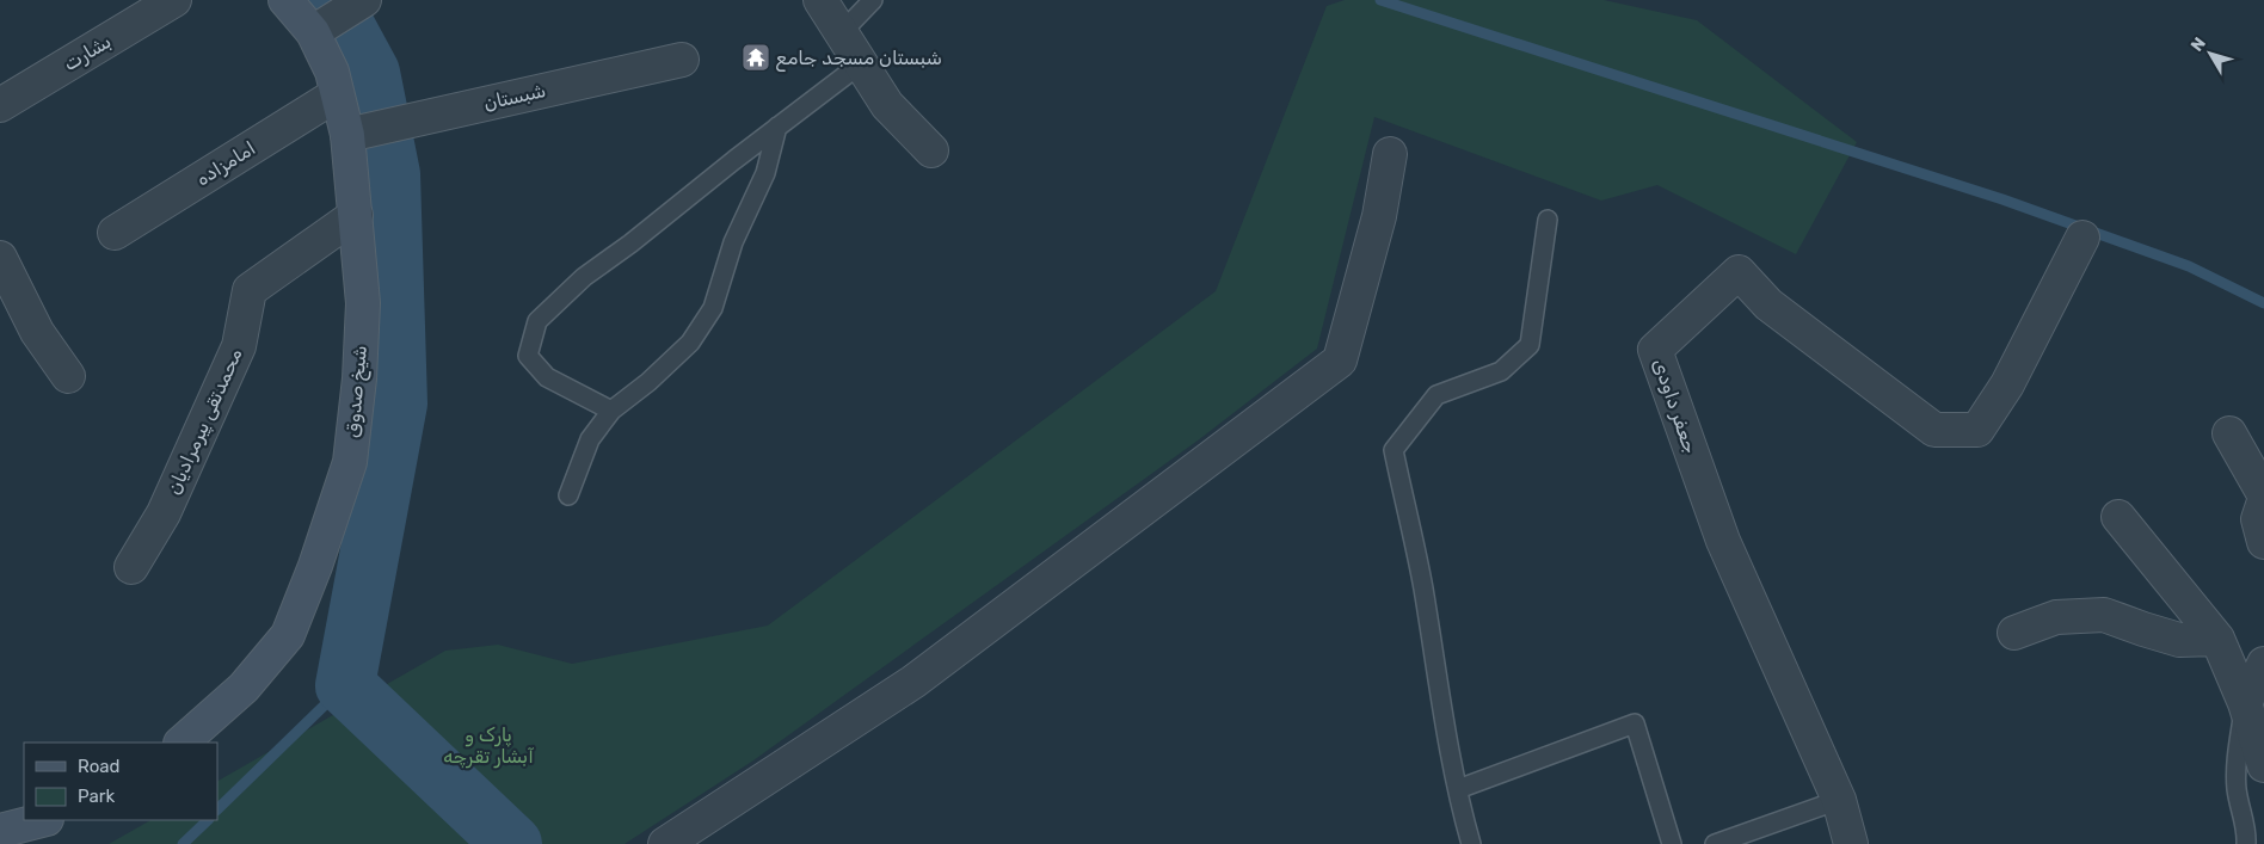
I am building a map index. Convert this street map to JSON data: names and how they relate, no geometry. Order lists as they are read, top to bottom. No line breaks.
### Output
{"streets":{"main road":["شیخ صدوق"],"street":["بشارت","شبستان","امامزاده","جعفر داودی","محمدتقی پیرمرادیان"]},"crossings":[["شبستان","شیخ صدوق"],["امامزاده","شیخ صدوق"],["شیخ صدوق","محمدتقی پیرمرادیان"]],"parks":["پارک و آبشار تقرچه"],"places":{"temple":["شبستان مسجد جامع"]},"legend":["Road","Park"],"north":"top left"}
